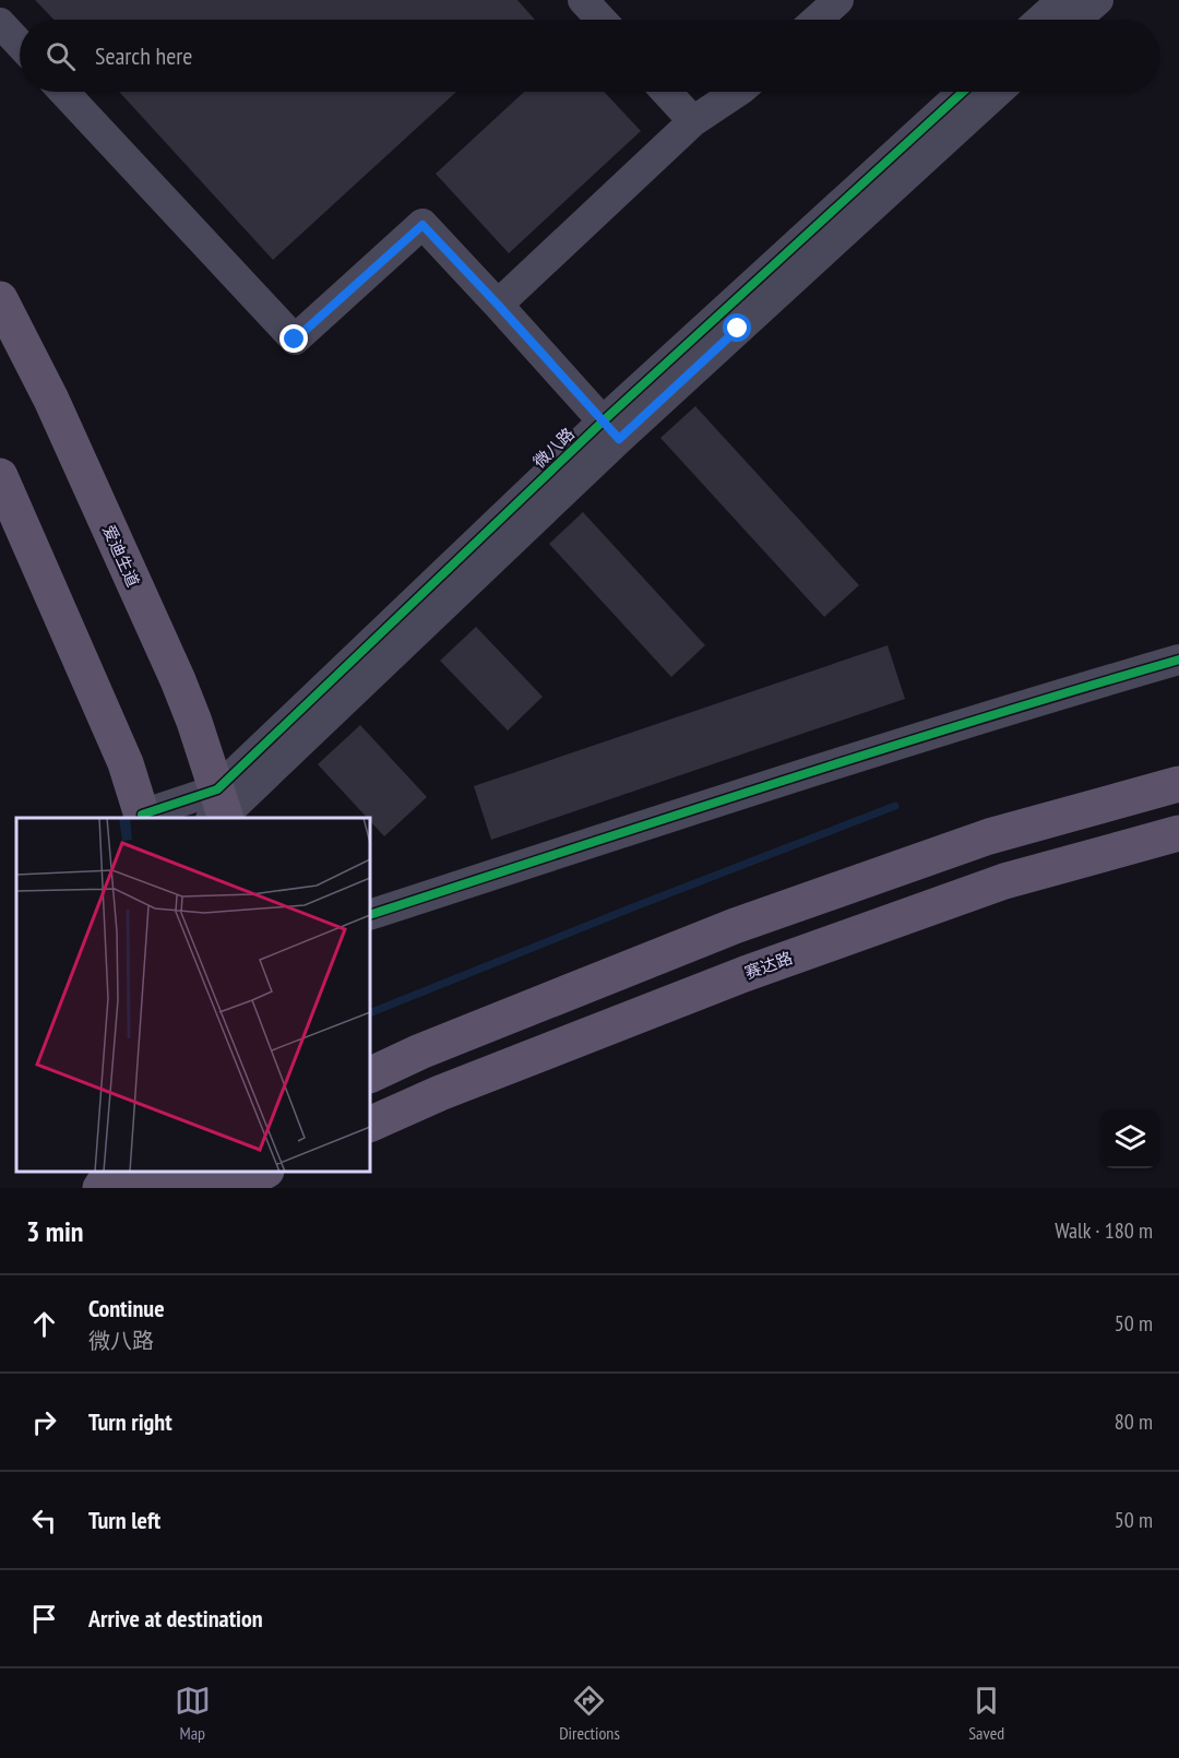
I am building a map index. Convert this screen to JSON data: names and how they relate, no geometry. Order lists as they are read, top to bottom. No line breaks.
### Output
{"streets":{"main road":["爱迪生道","赛达路"],"cycle path":["微八路"]},"page":{"search":"Search here","heading":["3 min","Walk · 180 m"],"list":[["Continue","微八路","50 m"],["Turn right","80 m"],["Turn left","50 m"],"Arrive at destination"],"nav":["Map","Directions","Saved"]}}
